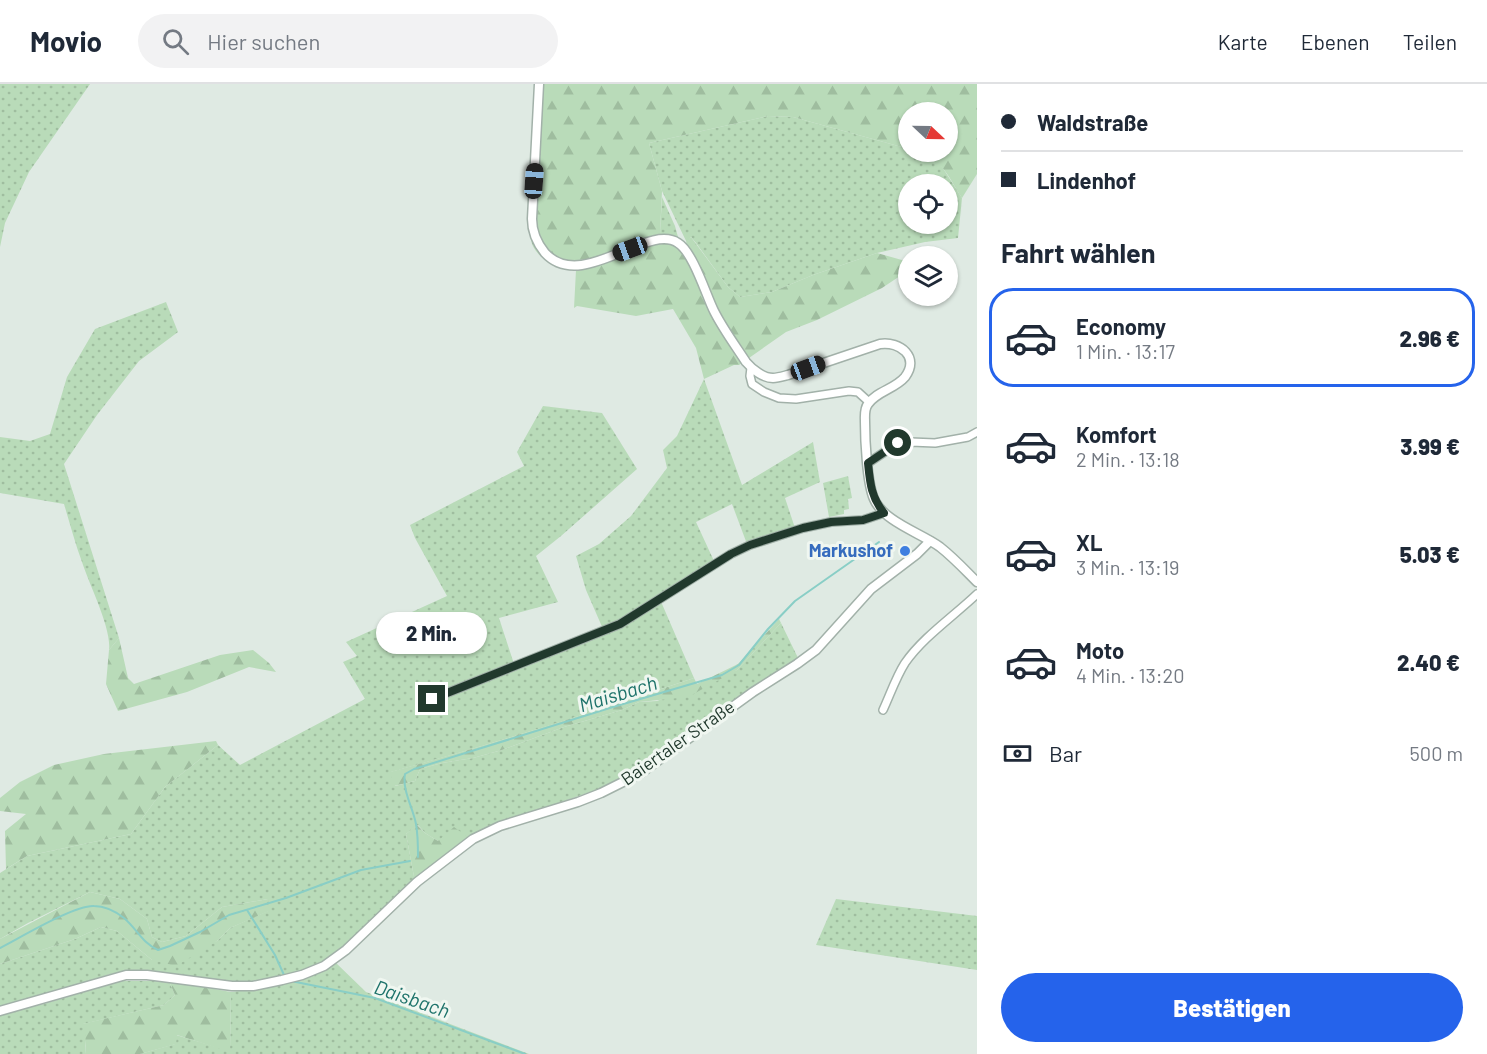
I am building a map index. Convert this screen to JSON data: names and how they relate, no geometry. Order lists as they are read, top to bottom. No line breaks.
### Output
{"streets":{"street":["Baiertaler Straße"]},"water":["Maisbach","Daisbach"],"places":["Markushof"],"north":"right","page":{"header":"Movio","search":"Hier suchen","nav":["Karte","Ebenen","Teilen"],"banner":["Waldstraße","Lindenhof"],"heading":"Fahrt wählen","list":[{"name":"Economy","note":"1 Min. · 13:17","value":"2.96 €"},{"name":"Komfort","note":"2 Min. · 13:18","value":"3.99 €"},{"name":"XL","note":"3 Min. · 13:19","value":"5.03 €"},{"name":"Moto","note":"4 Min. · 13:20","value":"2.40 €"}],"bubble":"2 Min.","pay":["Bar","500 m"],"buttons":"Bestätigen"}}
